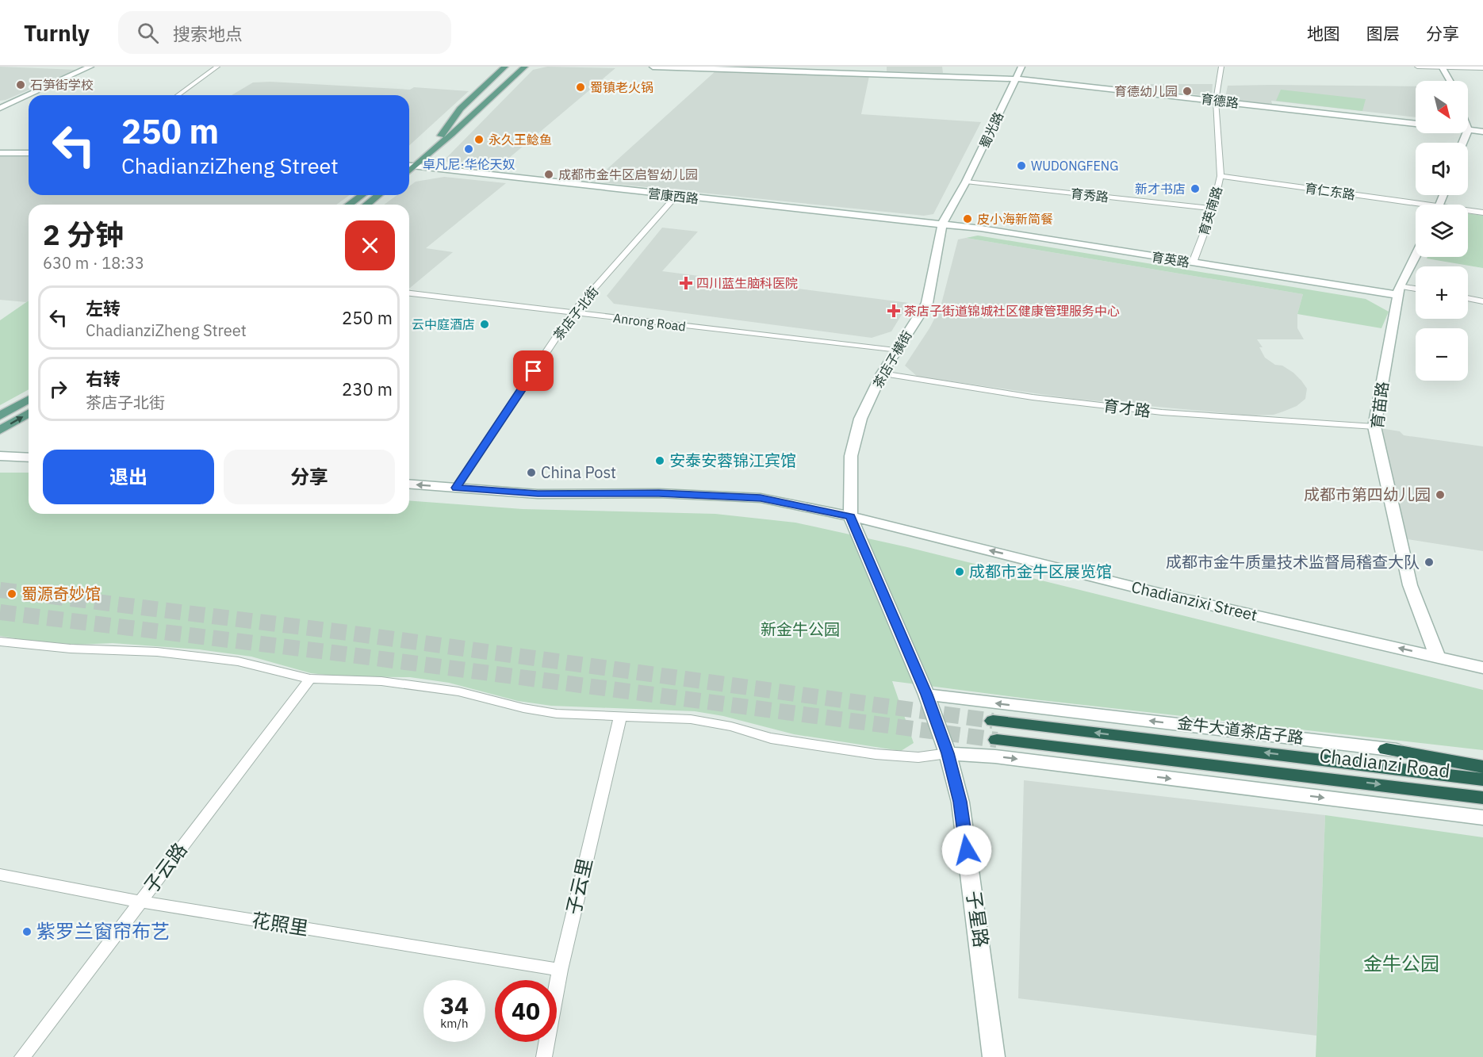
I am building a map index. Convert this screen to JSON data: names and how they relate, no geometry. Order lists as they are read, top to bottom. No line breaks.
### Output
{"streets":{"highway":["金牛大道茶店子路","Chadianzi Road"],"street":["育德路","蜀光路","育仁东路","育秀路","营康西路","育英南路","育英路","茶店子北街","Anrong Road","茶店子横街","育苗路","育才路","Chadianzixi Street","子云路","子云里","子星路","花照里"]},"crossings":[["育德路","蜀光路"],["育德路","育英南路"],["蜀光路","育秀路"],["蜀光路","茶店子横街"],["育仁东路","育英南路"],["育秀路","育英南路"],["育秀路","茶店子横街"],["营康西路","育英路"],["营康西路","茶店子北街"],["营康西路","茶店子横街"],["育英南路","育英路"],["育英路","茶店子横街"],["育英路","育苗路"],["茶店子北街","Anrong Road"],["茶店子北街","Chadianzixi Street"],["Anrong Road","茶店子横街"],["茶店子横街","育才路"],["茶店子横街","Chadianzixi Street"],["茶店子横街","子星路"],["育苗路","育才路"],["育苗路","Chadianzixi Street"],["Chadianzixi Street","子星路"],["子云路","花照里"],["子云里","花照里"]],"one_way":["金牛大道茶店子路","Chadianzi Road"],"parks":["新金牛公园","金牛公园"],"places":{"other":["石笋街学校","蜀镇老火锅","育德幼儿园","永久王鲶鱼","卓凡尼·华伦天奴","WUDONGFENG","成都市金牛区启智幼儿园","新才书店","皮小海新简餐","云中庭酒店","安泰安蓉锦江宾馆","China Post","成都市第四幼儿园","成都市金牛质量技术监督局稽查大队","成都市金牛区展览馆","蜀源奇妙馆","紫罗兰窗帘布艺"],"health":["四川蓝生脑科医院","茶店子街道锦城社区健康管理服务中心"]},"north":"bottom right","page":{"header":"Turnly","search":"搜索地点","nav":["地图","图层","分享"],"map_buttons":["+","−"],"turn":["250 m","ChadianziZheng Street"],"heading":["2 分钟","630 m · 18:33"],"list":[{"name":"左转","note":"ChadianziZheng Street","value":"250 m"},{"name":"右转","note":"茶店子北街","value":"230 m"}],"buttons":["退出","分享"],"speed":"34 km/h","limit":"40"}}
